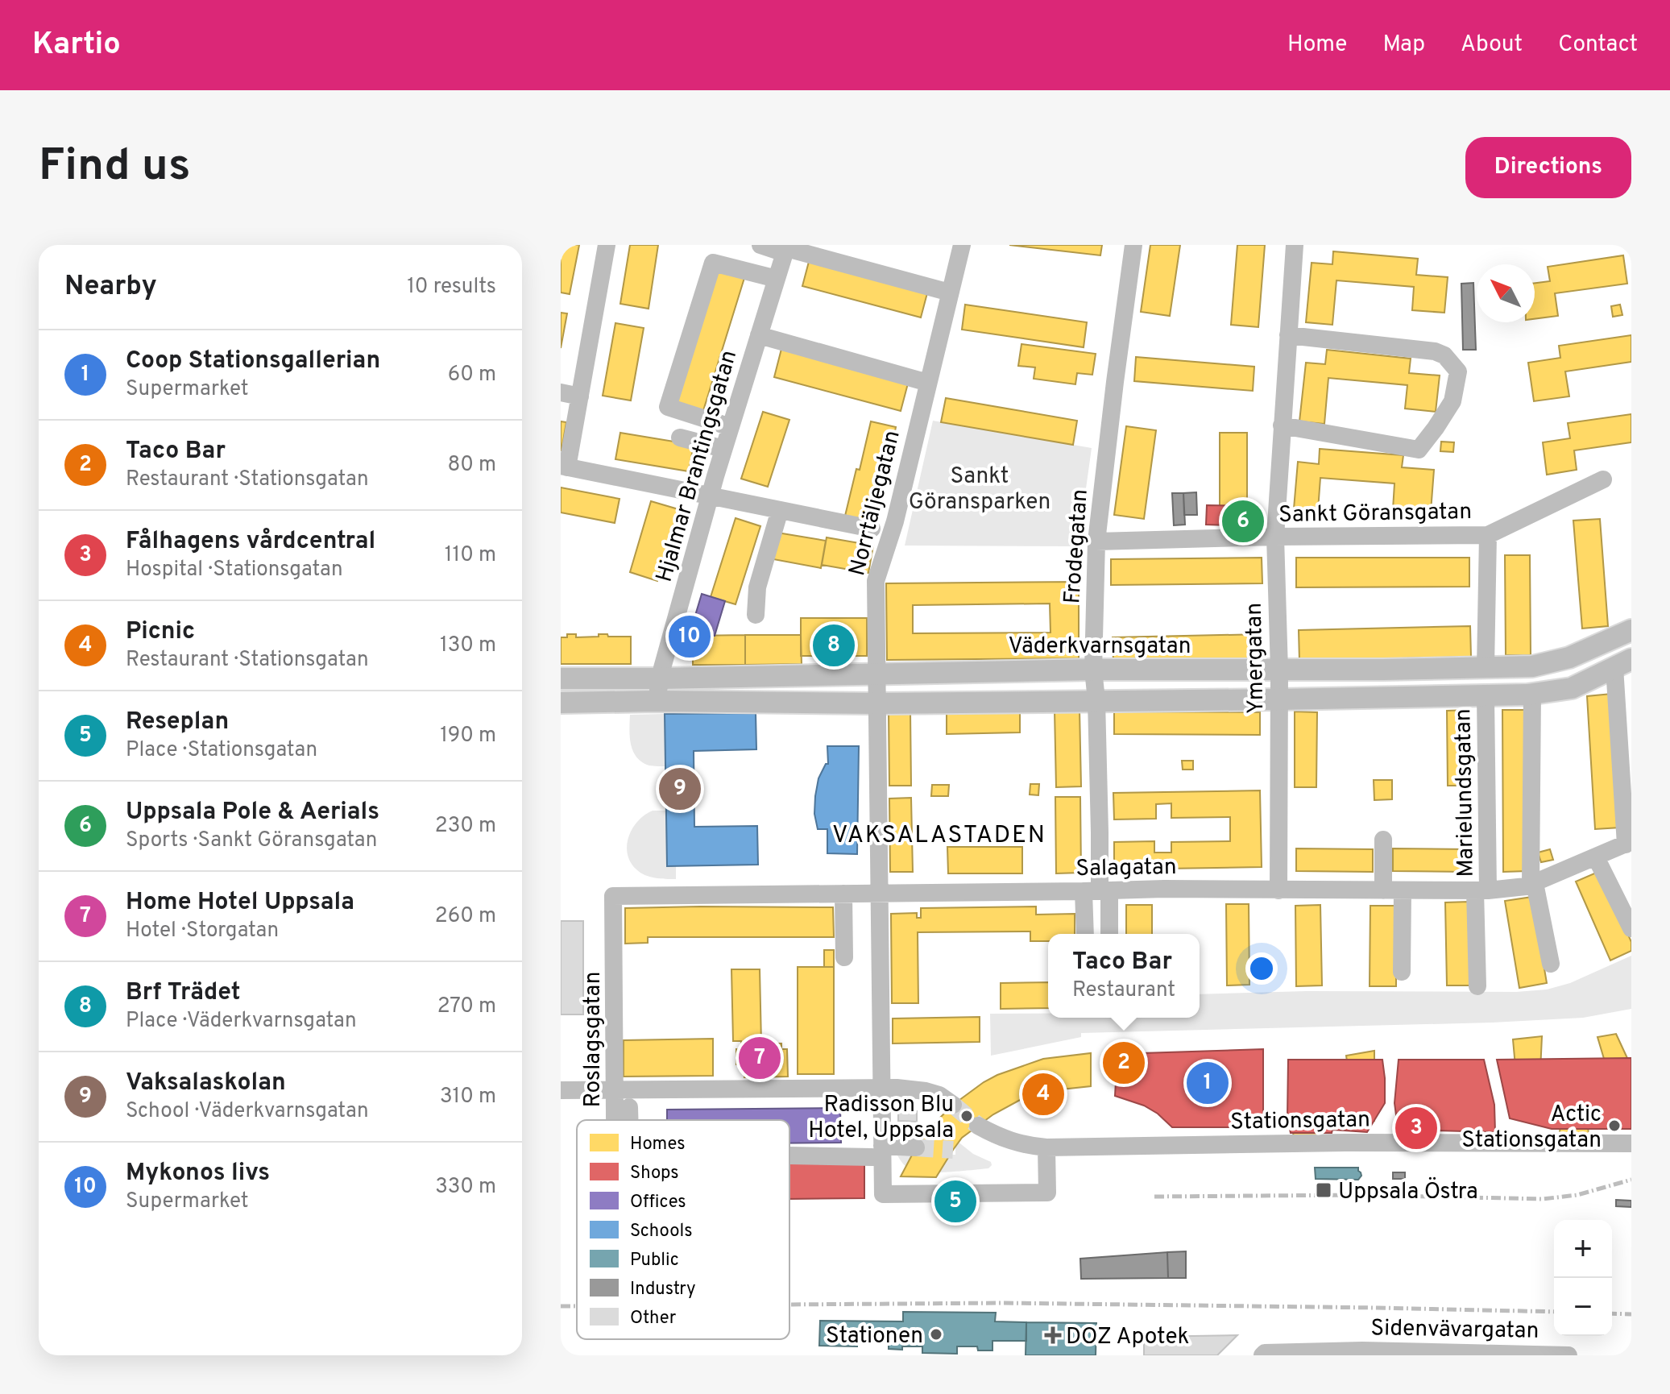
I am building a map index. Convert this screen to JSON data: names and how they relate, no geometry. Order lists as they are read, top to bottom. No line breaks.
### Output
{"streets":{"main road":["Väderkvarnsgatan"],"street":["Hjalmar Brantingsgatan","Norrtäljegatan","Sankt Göransgatan","Frodegatan","Ymergatan","Marielundsgatan","Salagatan","Roslagsgatan","Stationsgatan","Sidenvävargatan"]},"crossings":[["Hjalmar Brantingsgatan","Väderkvarnsgatan"],["Norrtäljegatan","Väderkvarnsgatan"],["Norrtäljegatan","Salagatan"],["Sankt Göransgatan","Frodegatan"],["Sankt Göransgatan","Ymergatan"],["Frodegatan","Väderkvarnsgatan"],["Frodegatan","Salagatan"],["Väderkvarnsgatan","Ymergatan"],["Ymergatan","Salagatan"],["Marielundsgatan","Salagatan"],["Salagatan","Roslagsgatan"]],"districts":["VAKSALASTADEN"],"parks":["Sankt Göransparken"],"places":{"other":["Radisson Blu Hotel, Uppsala","Actic Stationsgatan","Stationen"],"transit":["Uppsala Östra"],"health":["DOZ Apotek"]},"legend":["Homes","Shops","Offices","Schools","Public","Industry","Other"],"north":"top left","page":{"header":"Kartio","nav":["Home","Map","About","Contact"],"buttons":"Directions","title":"Find us","heading":["Nearby","10 results"],"list":[{"mark":"1","name":"Coop Stationsgallerian","note":"Supermarket","value":"60 m"},{"mark":"2","name":"Taco Bar","note":"Restaurant · Stationsgatan","value":"80 m"},{"mark":"3","name":"Fålhagens vårdcentral","note":"Hospital · Stationsgatan","value":"110 m"},{"mark":"4","name":"Picnic","note":"Restaurant · Stationsgatan","value":"130 m"},{"mark":"5","name":"Reseplan","note":"Place · Stationsgatan","value":"190 m"},{"mark":"6","name":"Uppsala Pole & Aerials","note":"Sports · Sankt Göransgatan","value":"230 m"},{"mark":"7","name":"Home Hotel Uppsala","note":"Hotel · Storgatan","value":"260 m"},{"mark":"8","name":"Brf Trädet","note":"Place · Väderkvarnsgatan","value":"270 m"},{"mark":"9","name":"Vaksalaskolan","note":"School · Väderkvarnsgatan","value":"310 m"},{"mark":"10","name":"Mykonos livs","note":"Supermarket","value":"330 m"}],"pins":["6","10","8","9","7","2","1","4","3","5"],"popup":["Taco Bar","Restaurant"],"map_buttons":["+","−"]}}
